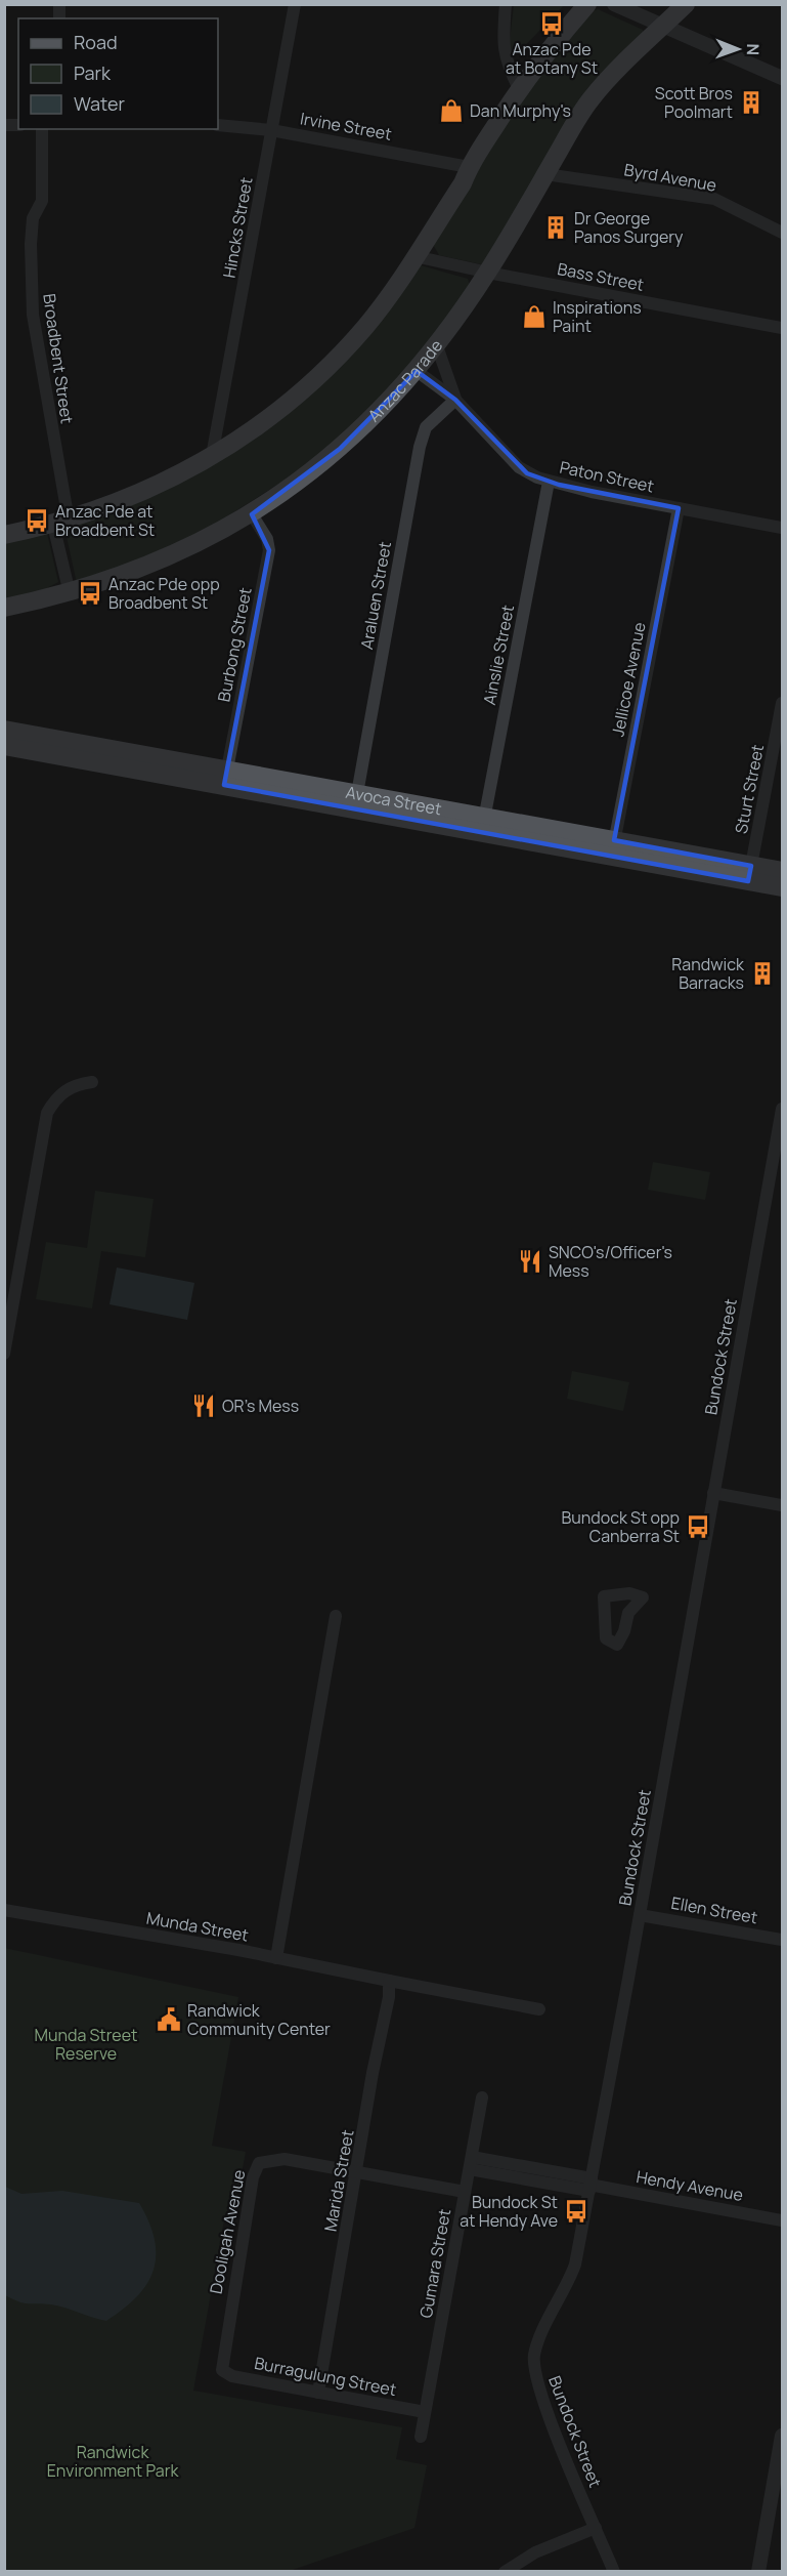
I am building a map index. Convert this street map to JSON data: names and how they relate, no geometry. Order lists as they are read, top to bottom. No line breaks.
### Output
{"streets":{"main road":["Anzac Parade","Avoca Street"],"street":["Irvine Street","Byrd Avenue","Hincks Street","Bass Street","Broadbent Street","Paton Street","Araluen Street","Burbong Street","Ainslie Street","Jellicoe Avenue","Sturt Street","Bundock Street","Ellen Street","Munda Street","Marida Street","Hendy Avenue","Dooligah Avenue","Gumara Street","Burragulung Street"]},"crossings":[["Irvine Street","Hincks Street"],["Byrd Avenue","Anzac Parade"],["Bass Street","Anzac Parade"],["Broadbent Street","Anzac Parade"],["Anzac Parade","Paton Street"],["Anzac Parade","Burbong Street"],["Paton Street","Araluen Street"],["Paton Street","Ainslie Street"],["Paton Street","Jellicoe Avenue"],["Araluen Street","Avoca Street"],["Burbong Street","Avoca Street"],["Ainslie Street","Avoca Street"],["Jellicoe Avenue","Avoca Street"],["Sturt Street","Avoca Street"],["Bundock Street","Ellen Street"],["Bundock Street","Hendy Avenue"],["Munda Street","Marida Street"],["Marida Street","Dooligah Avenue"],["Marida Street","Burragulung Street"],["Hendy Avenue","Gumara Street"],["Dooligah Avenue","Gumara Street"],["Dooligah Avenue","Burragulung Street"],["Gumara Street","Burragulung Street"]],"parks":["Munda Street Reserve","Randwick Environment Park"],"places":{"bus stop":["Anzac Pde at Botany St","Anzac Pde at Broadbent St","Anzac Pde opp Broadbent St","Bundock St opp Canberra St","Bundock St at Hendy Ave"],"building":["Scott Bros Poolmart","Dr George Panos Surgery","Randwick Barracks"],"shop":["Dan Murphy's","Inspirations Paint"],"restaurant":["SNCO's/Officer's Mess","OR's Mess"],"public building":["Randwick Community Center"]},"legend":["Road","Park","Water"],"north":"right"}
